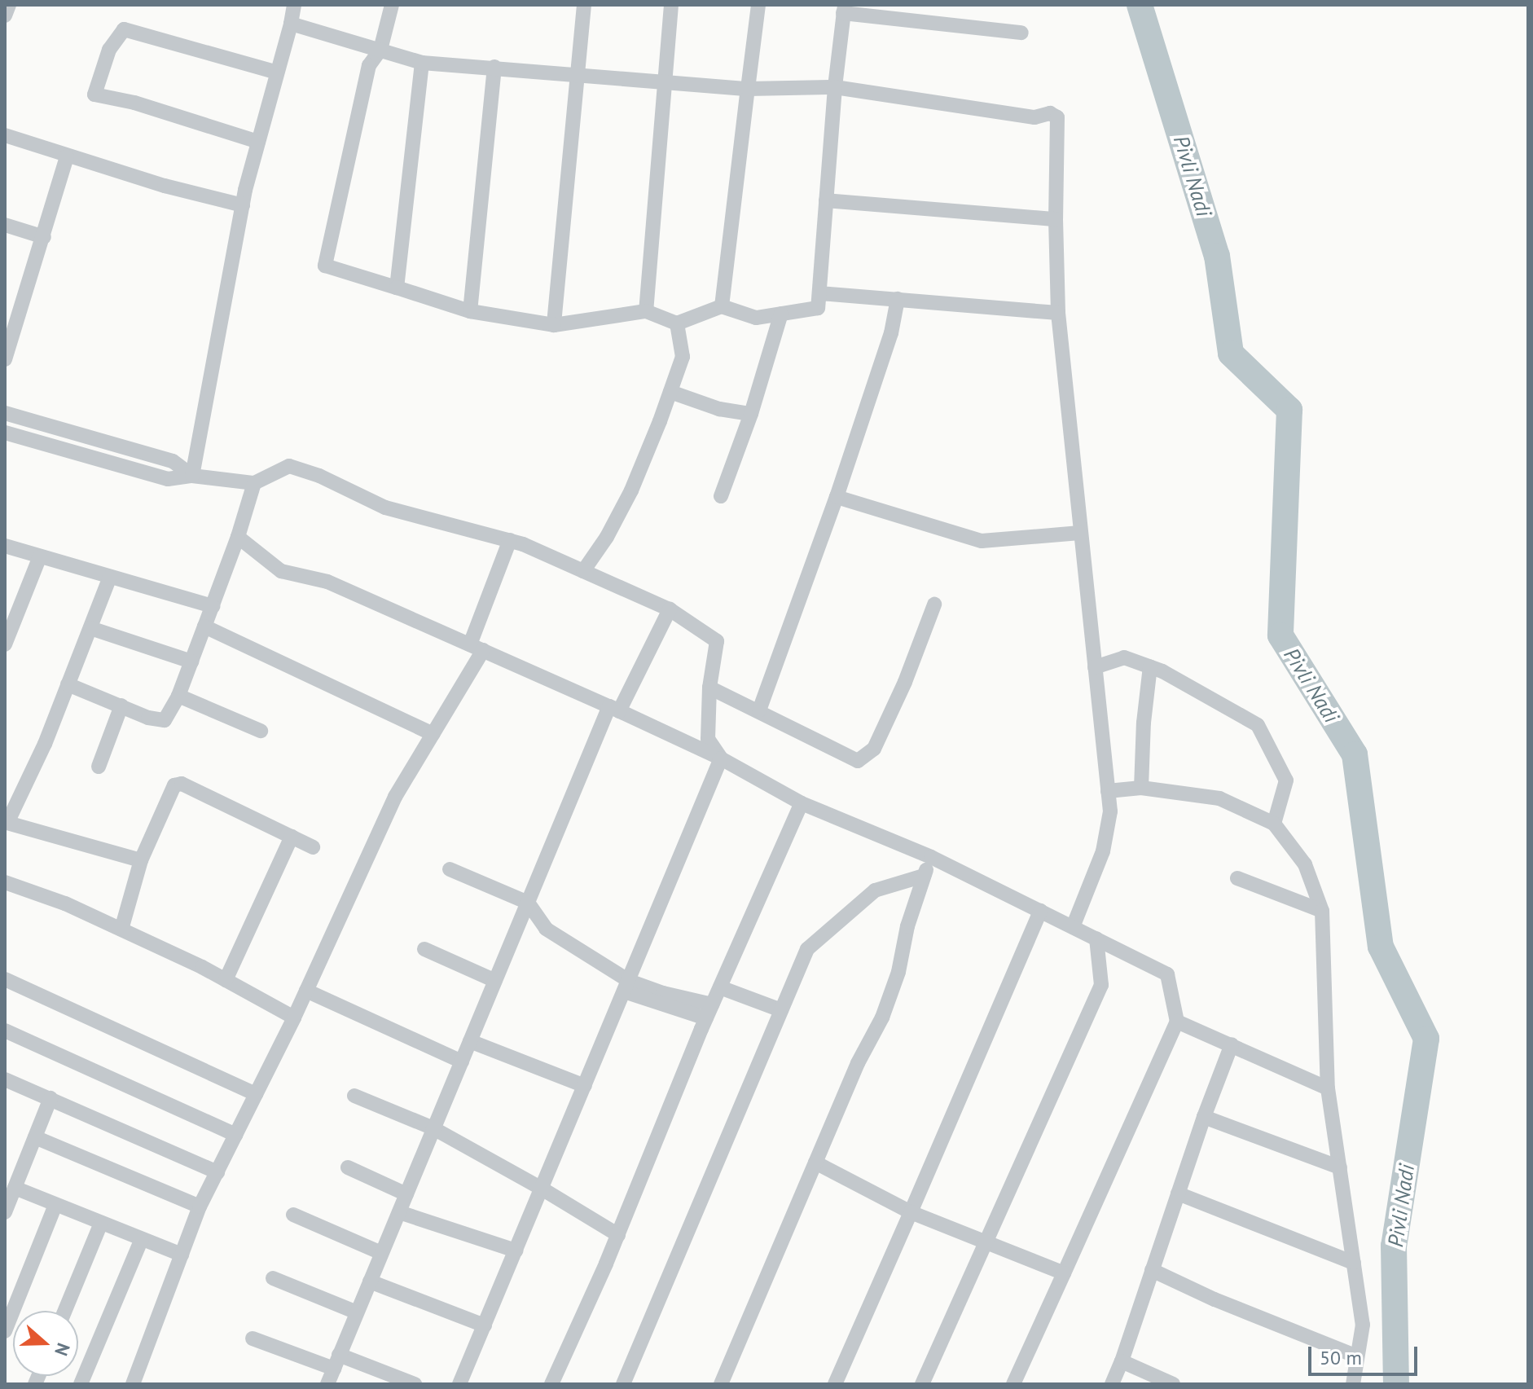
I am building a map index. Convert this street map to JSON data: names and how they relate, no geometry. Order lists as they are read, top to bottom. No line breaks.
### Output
{"water":["Pivli Nadi"],"scale_bar":"50 m","north":"right"}
